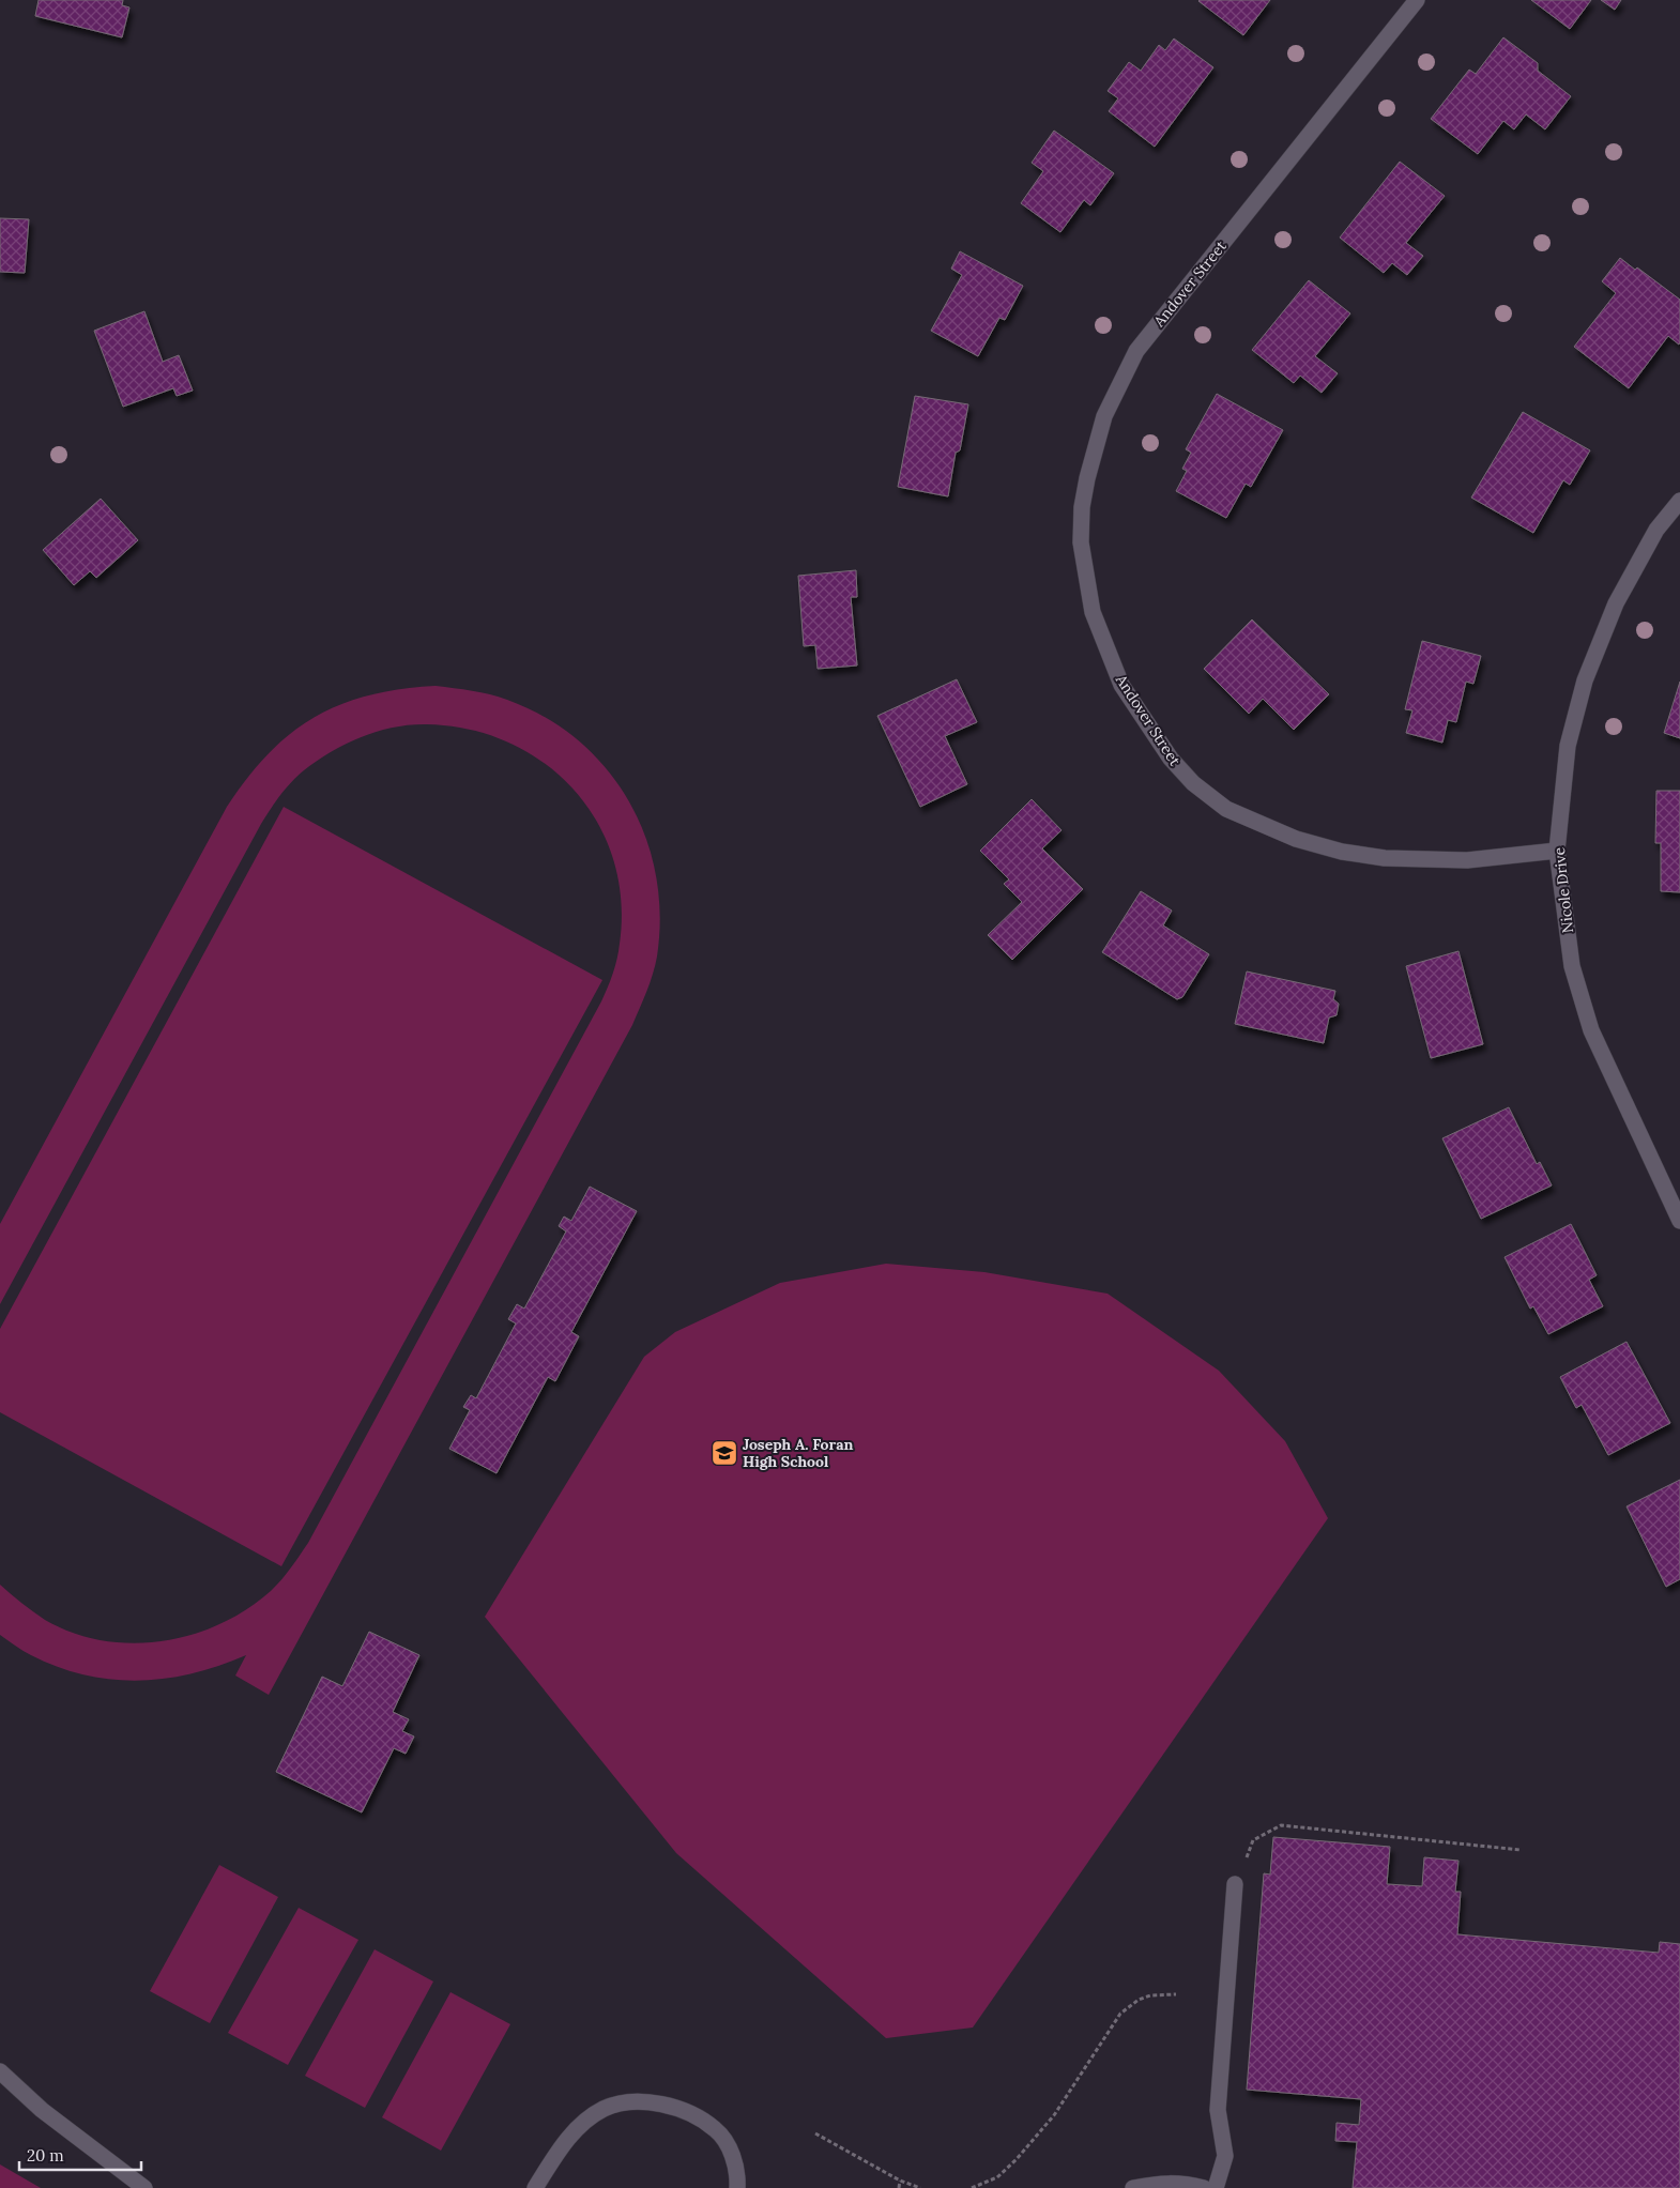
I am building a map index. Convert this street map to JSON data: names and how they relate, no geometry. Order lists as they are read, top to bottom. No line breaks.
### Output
{"streets":{"street":["Andover Street","Nicole Drive"]},"crossings":[["Andover Street","Nicole Drive"]],"places":{"school or university":["Joseph A. Foran High School"]},"scale_bar":"20 m"}
